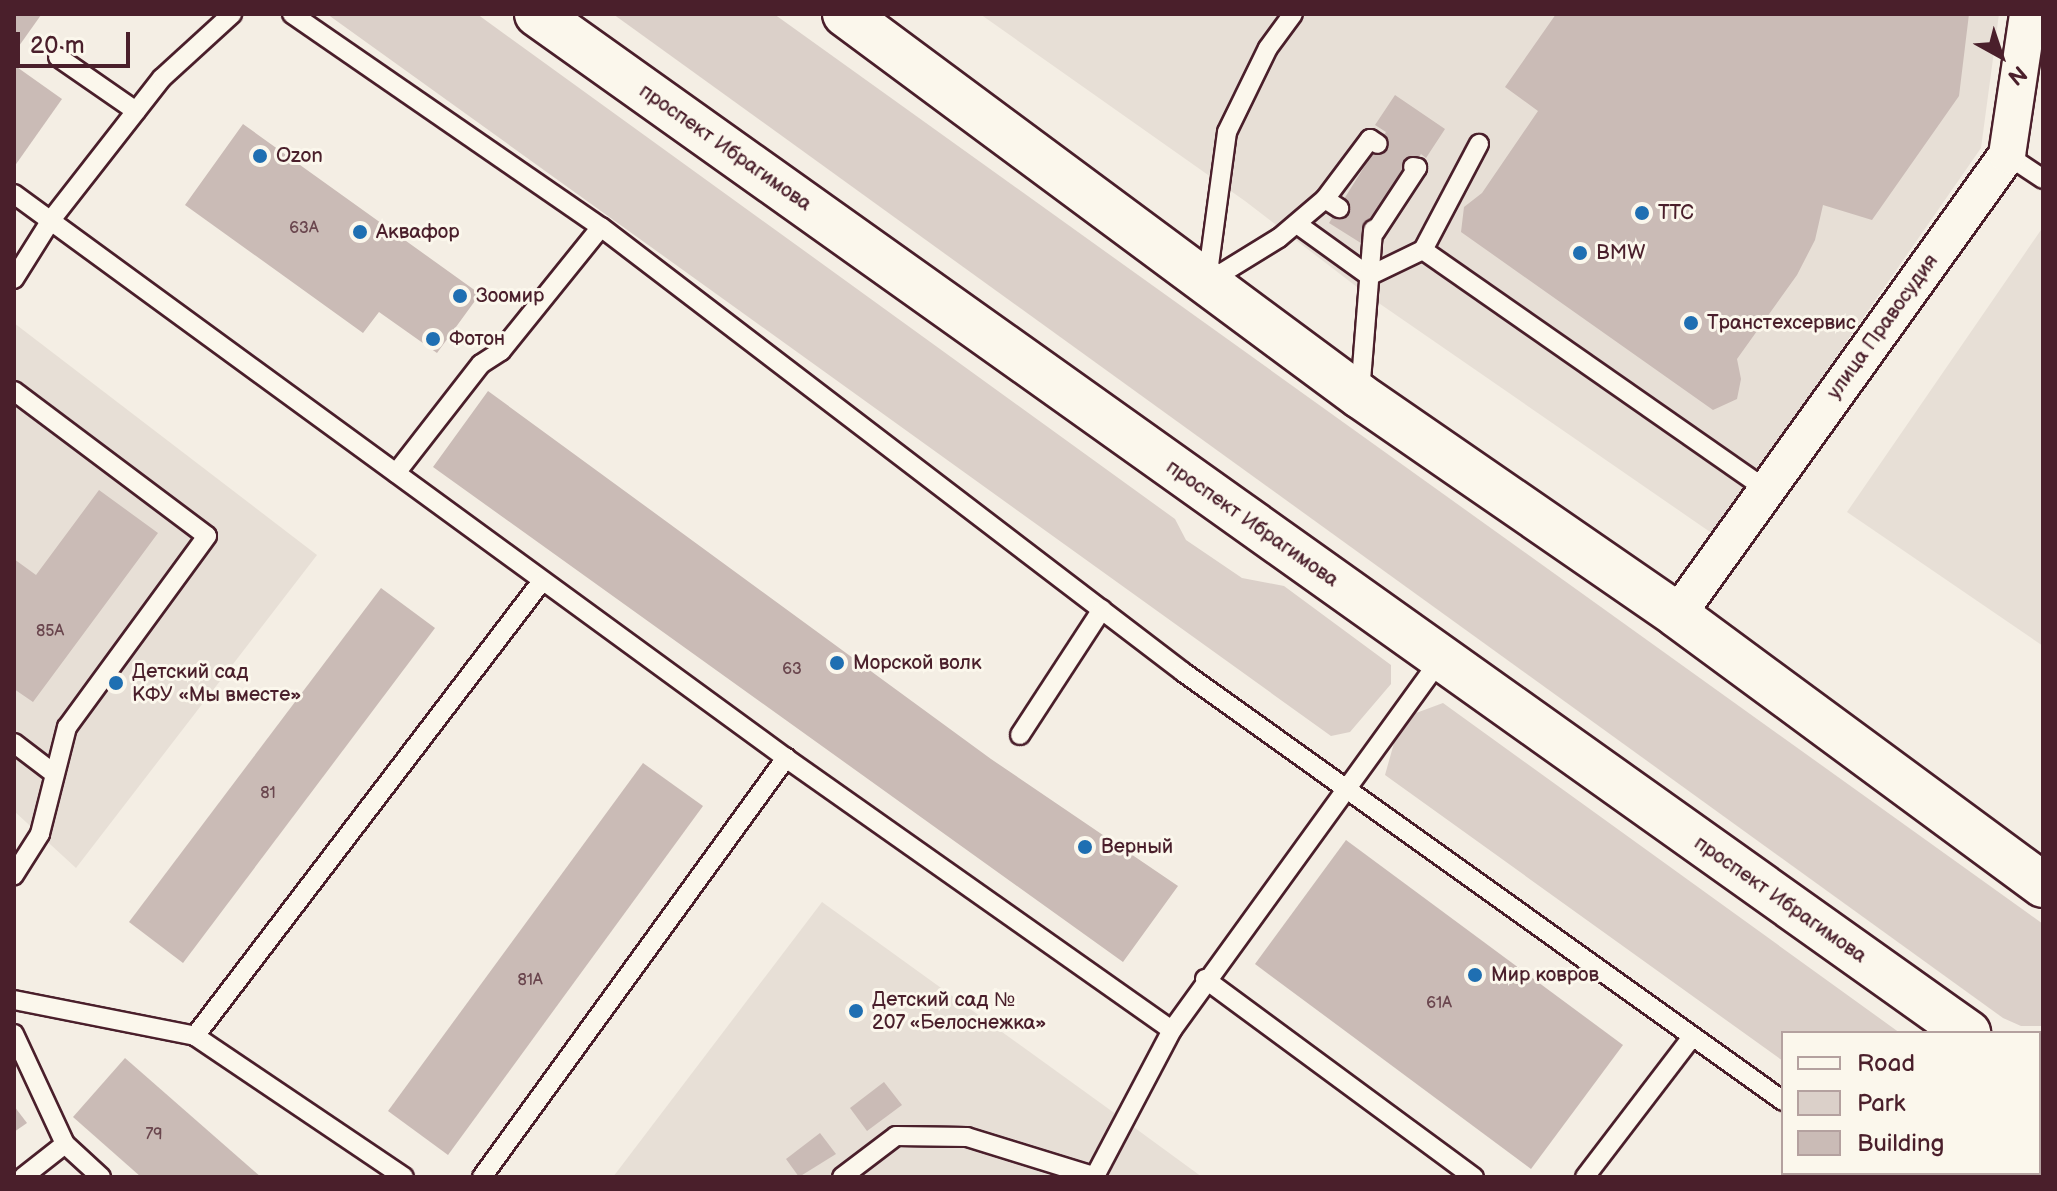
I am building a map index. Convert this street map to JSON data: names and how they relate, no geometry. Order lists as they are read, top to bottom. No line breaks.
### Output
{"streets":{"main road":["проспект Ибрагимова"],"street":["улица Правосудия"]},"places":["Ozon","ТТС","Аквафор","BMW","Зоомир","Транстехсервис","Фотон","Морской волк","Детский сад КФУ «Мы вместе»","Верный","Мир ковров","Детский сад № 207 «Белоснежка»"],"house_numbers":["63А","85А","63","81","81А","61А","79"],"legend":["Road","Park","Building"],"scale_bar":"20 m","north":"bottom right"}
